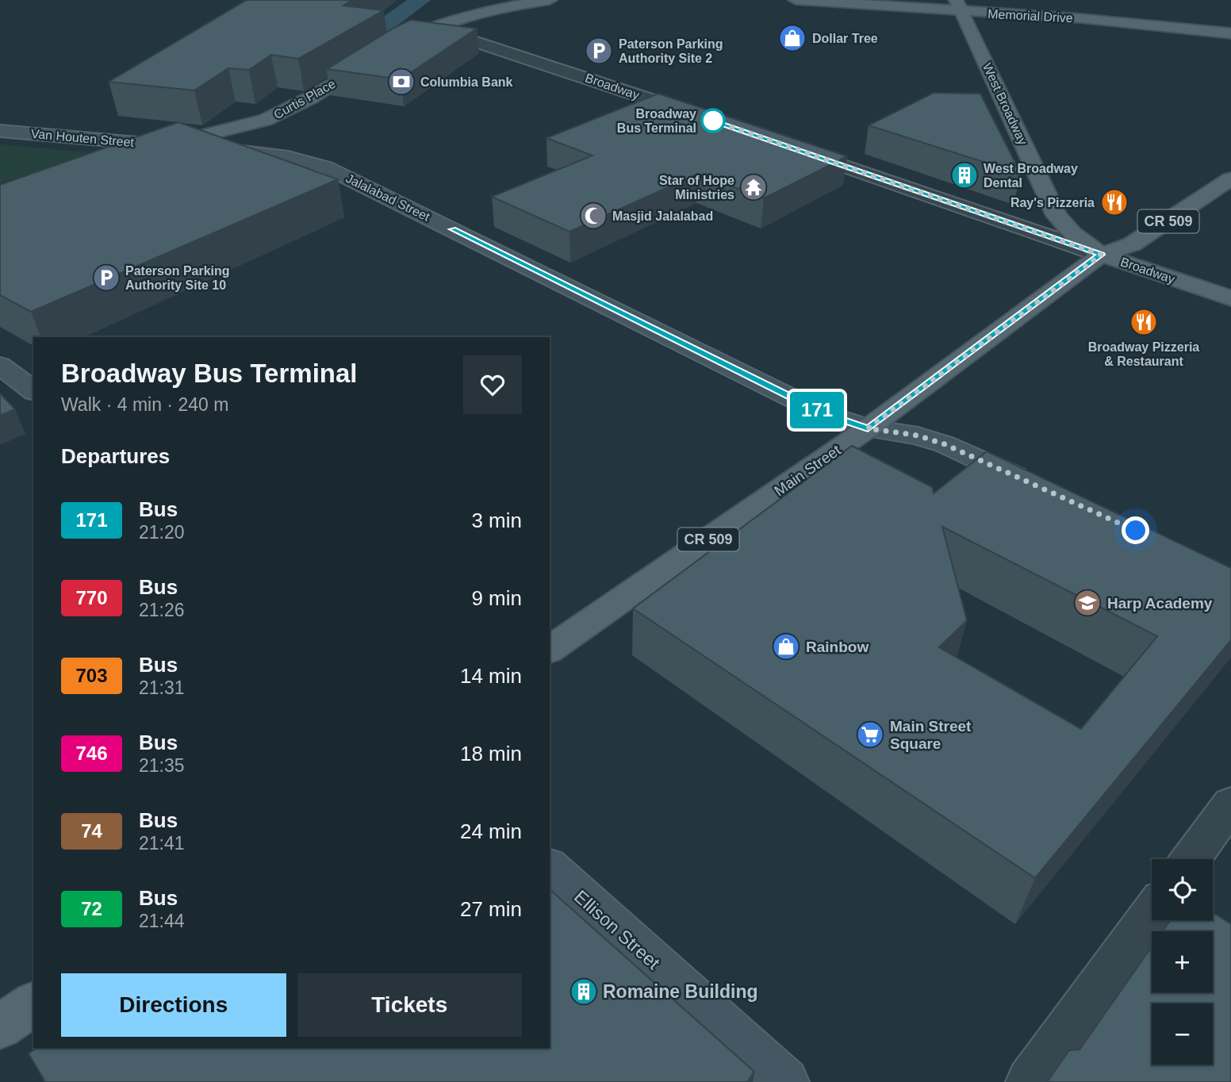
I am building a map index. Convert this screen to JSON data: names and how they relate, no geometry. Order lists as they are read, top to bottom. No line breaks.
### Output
{"streets":{"main road":["Memorial Drive","Broadway","Curtis Place","West Broadway","CR 509","Main Street"],"street":["Van Houten Street","Jalalabad Street","Ellison Street"]},"crossings":[["Memorial Drive","West Broadway"],["Broadway","Curtis Place"],["Broadway","West Broadway"],["Broadway","Main Street"],["Curtis Place","Van Houten Street"],["Curtis Place","Jalalabad Street"],["West Broadway","Main Street"],["Van Houten Street","Jalalabad Street"],["Jalalabad Street","Main Street"]],"places":{"shop":["Dollar Tree","Rainbow"],"parking":["Paterson Parking Authority Site 2","Paterson Parking Authority Site 10"],"bank":["Columbia Bank"],"other":["Broadway Bus Terminal"],"building":["West Broadway Dental","Romaine Building"],"temple":["Star of Hope Ministries"],"restaurant":["Ray's Pizzeria","Broadway Pizzeria & Restaurant"],"mosque":["Masjid Jalalabad"],"school or university":["Harp Academy"],"supermarket":["Main Street Square"]},"lines":["bus line 171"],"page":{"on_map":"171","heading":[["Broadway Bus Terminal","Walk · 4 min · 240 m"],"Departures"],"list":[{"mark":"171","name":"Bus","note":"21:20","value":"3 min"},{"mark":"770","name":"Bus","note":"21:26","value":"9 min"},{"mark":"703","name":"Bus","note":"21:31","value":"14 min"},{"mark":"746","name":"Bus","note":"21:35","value":"18 min"},{"mark":"74","name":"Bus","note":"21:41","value":"24 min"},{"mark":"72","name":"Bus","note":"21:44","value":"27 min"}],"map_buttons":["+","−"],"buttons":["Directions","Tickets"]}}
